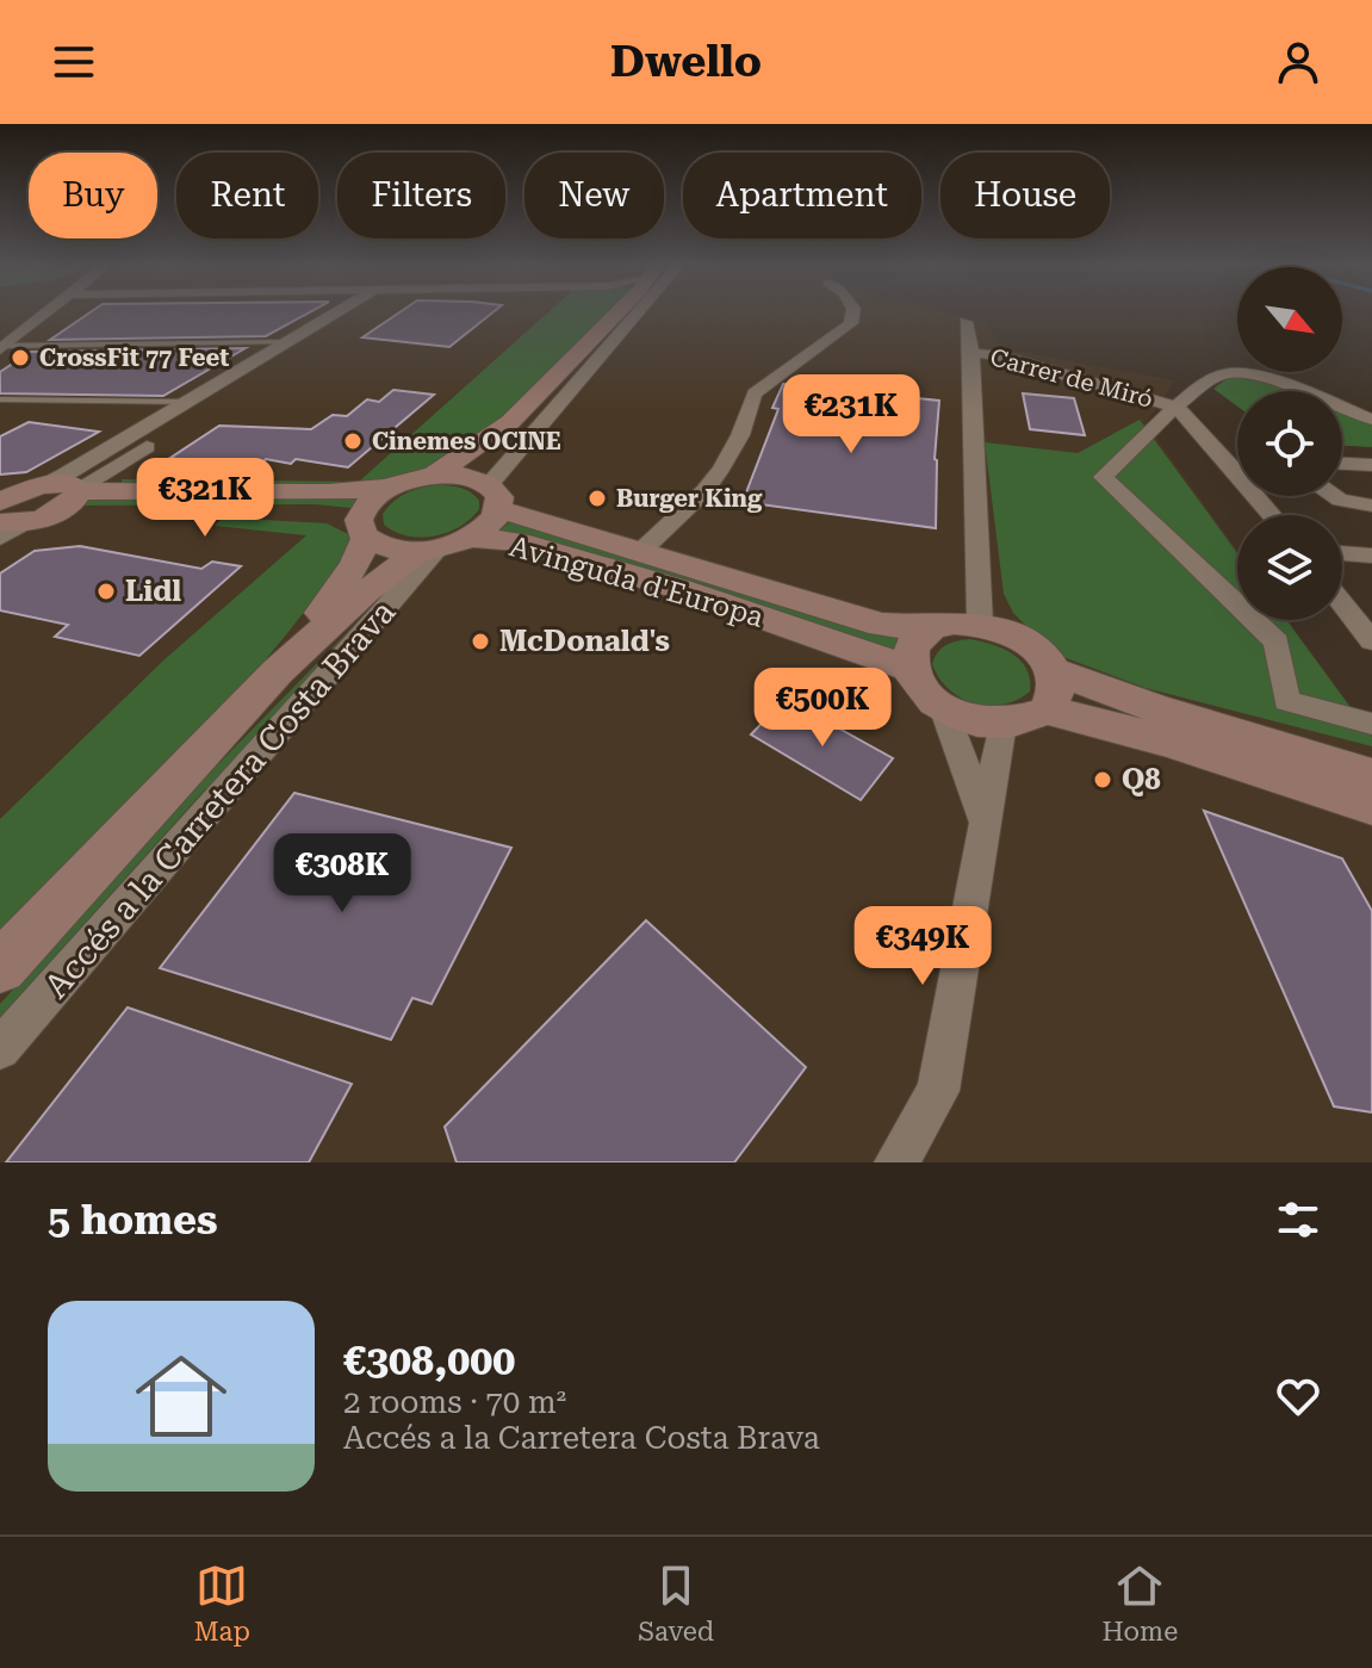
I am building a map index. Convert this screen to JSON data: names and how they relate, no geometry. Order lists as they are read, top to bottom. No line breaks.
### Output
{"streets":{"street":["Carrer de Miró","Avinguda d'Europa","Accés a la Carretera Costa Brava"]},"crossings":[["Avinguda d'Europa","Accés a la Carretera Costa Brava"]],"places":["CrossFit 77 Feet","Cinemes OCINE","Burger King","Lidl","McDonald's","Q8"],"north":"bottom right","page":{"header":"Dwello","chip":["Buy","Rent","Filters","New","Apartment","House"],"price":["€231K","€321K","€500K","€308K","€349K"],"heading":"5 homes","list":[{"name":"€308,000","note":"2 rooms · 70 m² · Accés a la Carretera Costa Brava"}],"tabs":["Map","Saved","Home"]}}
